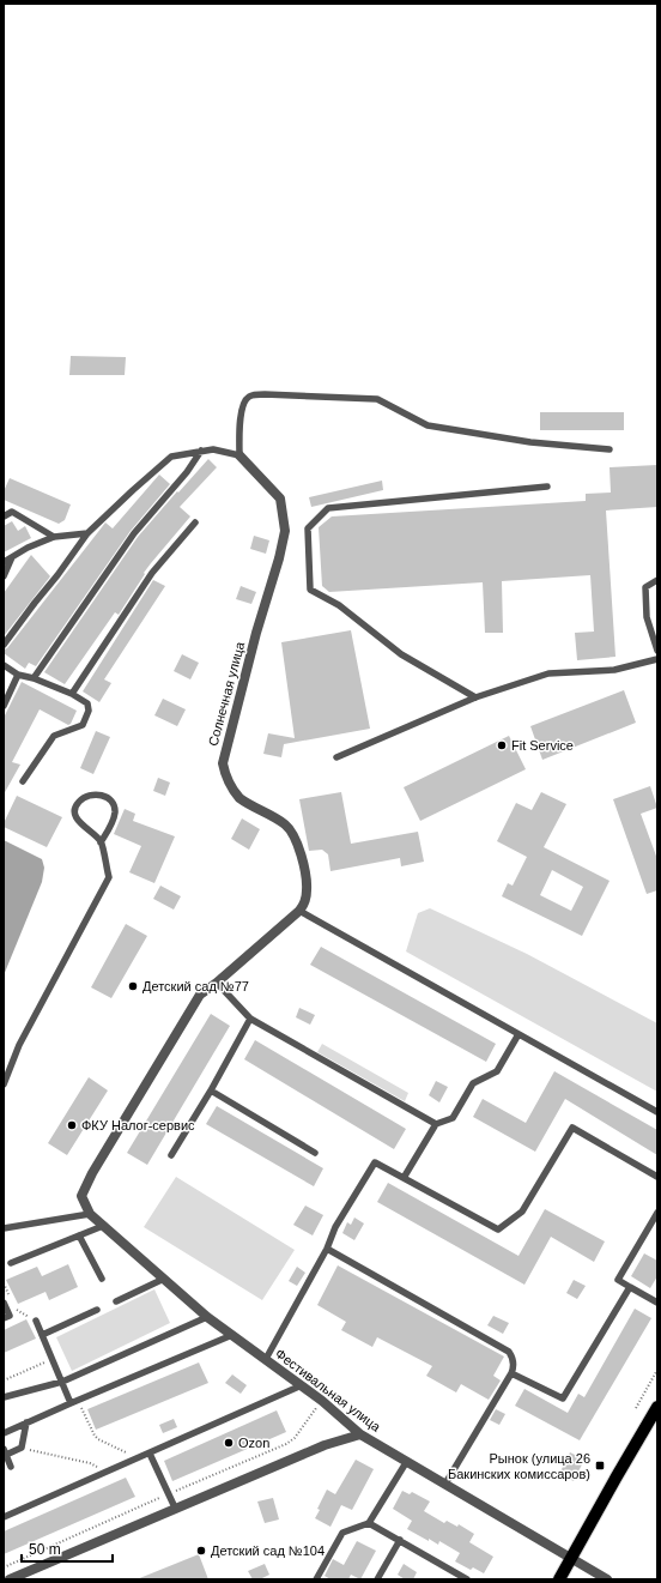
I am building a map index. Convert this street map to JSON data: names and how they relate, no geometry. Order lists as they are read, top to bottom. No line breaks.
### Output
{"streets":{"street":["Солнечная улица","Фестивальная улица"]},"places":{"other":["Fit Service","Детский сад №77","ФКУ Налог-сервис","Ozon","Детский сад №104"],"transit":["Рынок (улица 26 Бакинских комиссаров)"]},"scale_bar":"50 m"}
